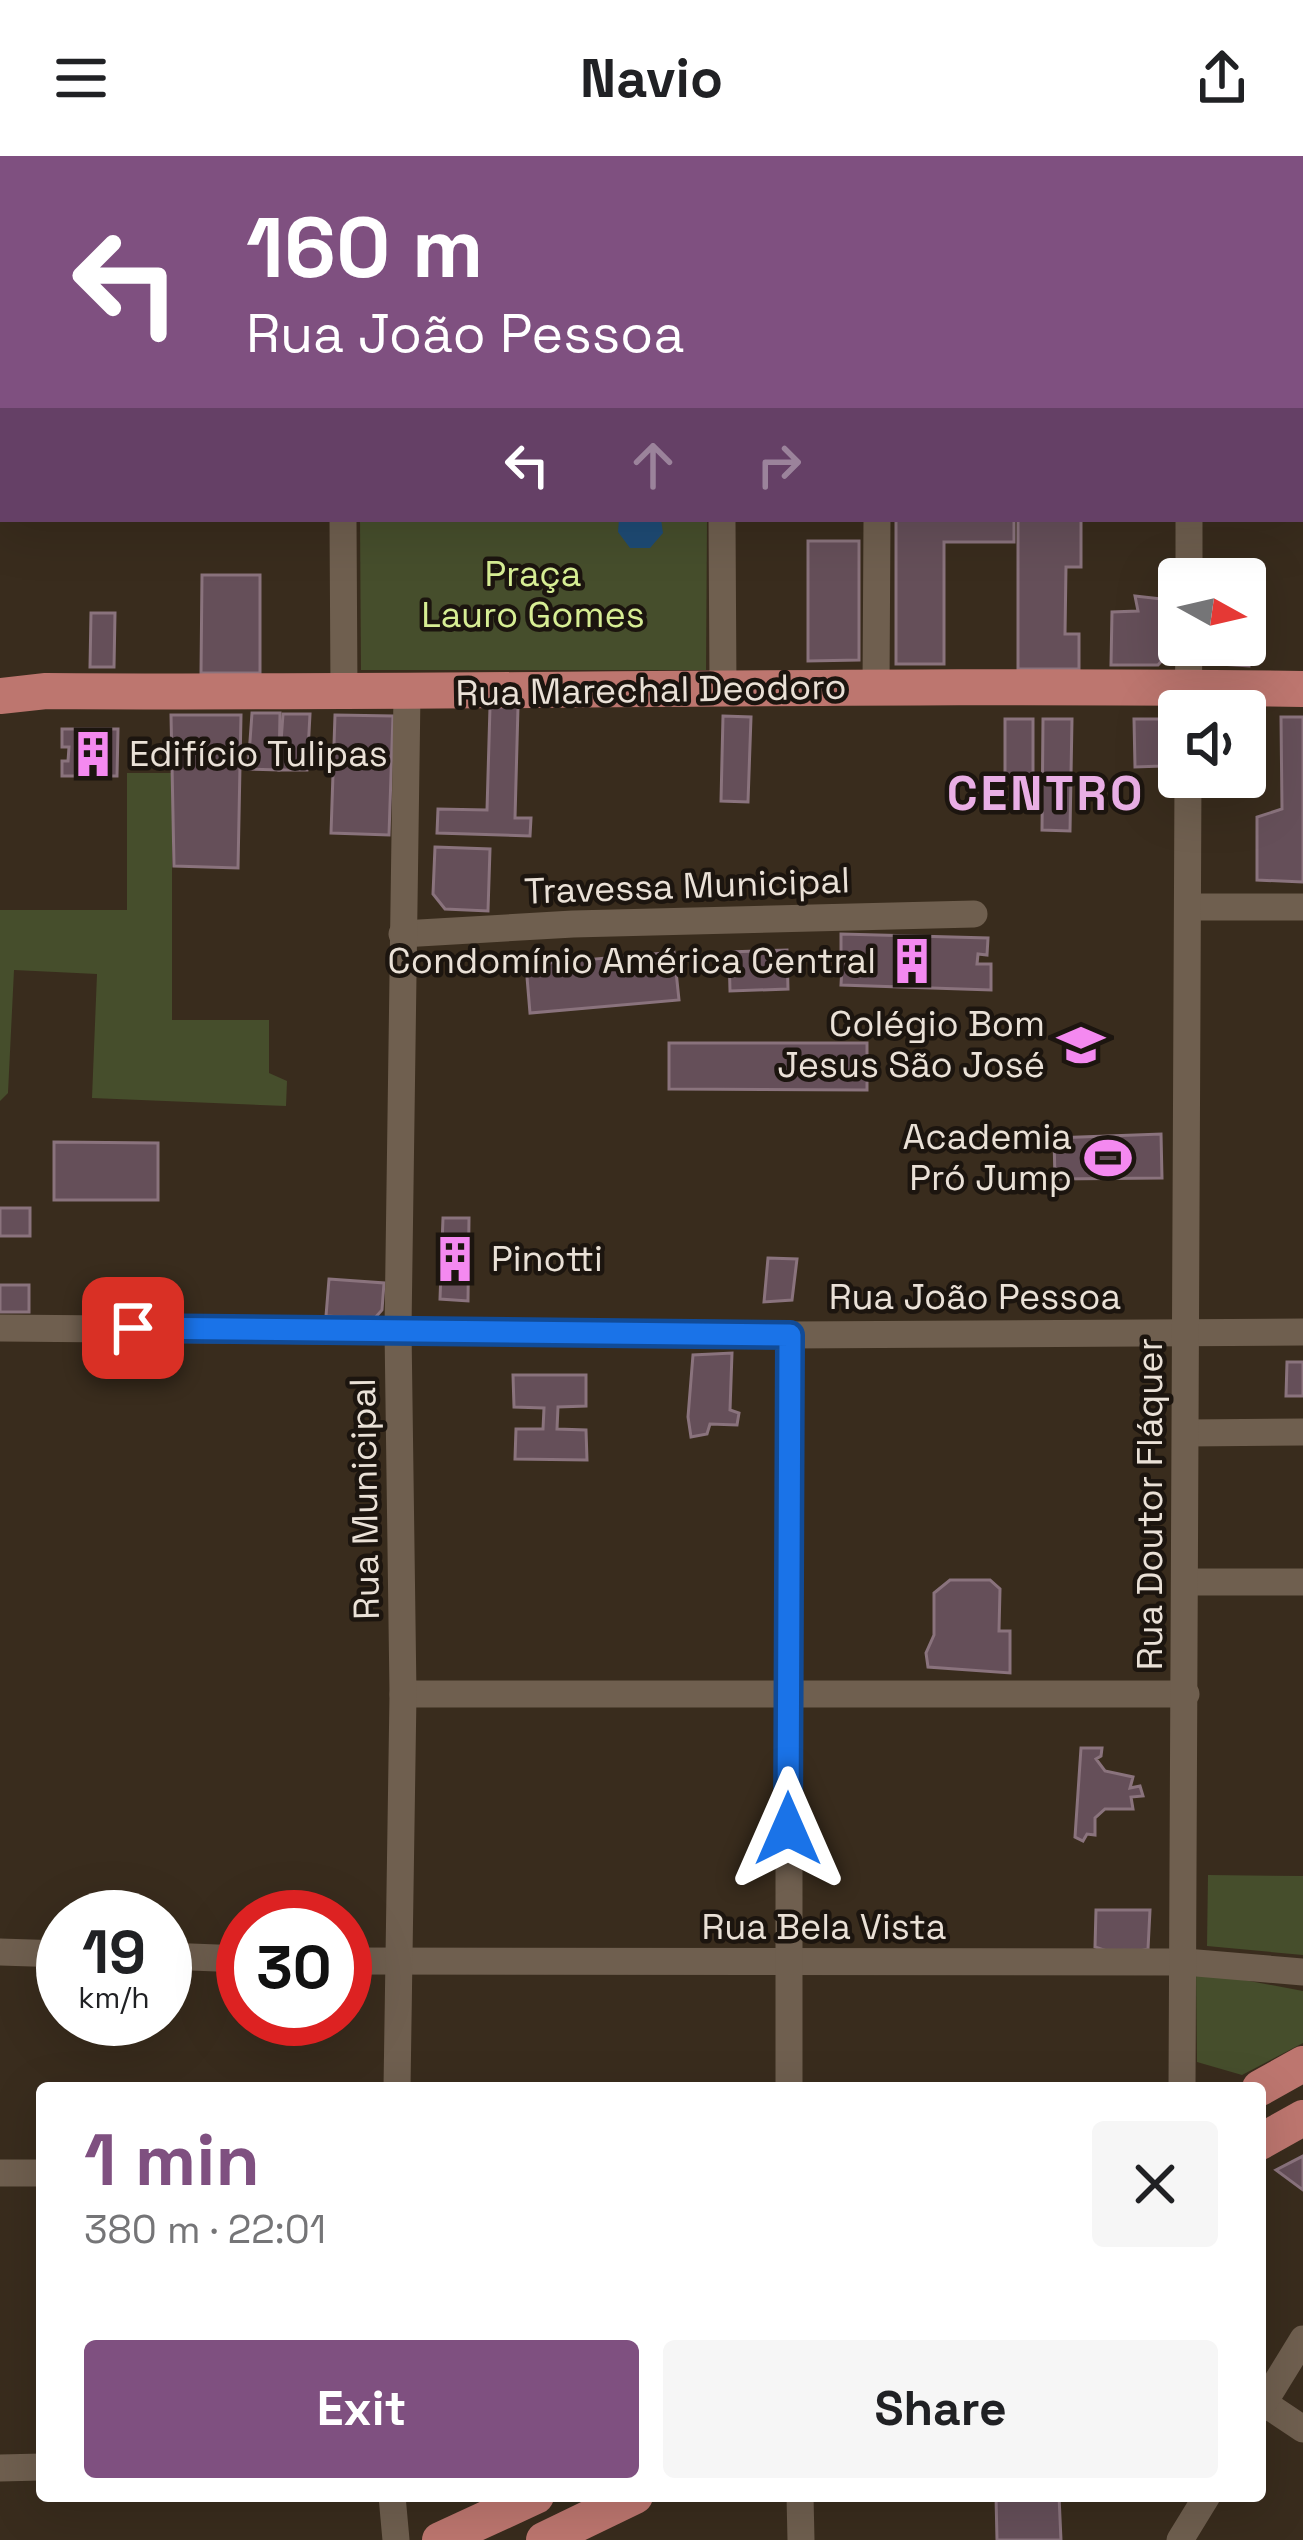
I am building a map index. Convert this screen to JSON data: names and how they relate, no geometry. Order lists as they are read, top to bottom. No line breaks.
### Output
{"streets":{"main road":["Rua Marechal Deodoro"],"street":["Travessa Municipal","Rua João Pessoa","Rua Municipal","Rua Doutor Fláquer","Rua Bela Vista"]},"crossings":[["Rua Marechal Deodoro","Rua Municipal"],["Travessa Municipal","Rua Municipal"],["Rua João Pessoa","Rua Municipal"],["Rua João Pessoa","Rua Doutor Fláquer"],["Rua Municipal","Rua Bela Vista"],["Rua Doutor Fláquer","Rua Bela Vista"]],"districts":["CENTRO"],"parks":["Praça Lauro Gomes"],"places":{"building":["Edifício Tulipas","Condomínio América Central","Pinotti"],"school or university":["Colégio Bom Jesus São José"],"sports":["Academia Pró Jump"]},"north":"right","page":{"header":"Navio","turn":["160 m","Rua João Pessoa"],"speed":"19 km/h","limit":"30","heading":["1 min","380 m · 22:01"],"buttons":["Exit","Share"]}}
